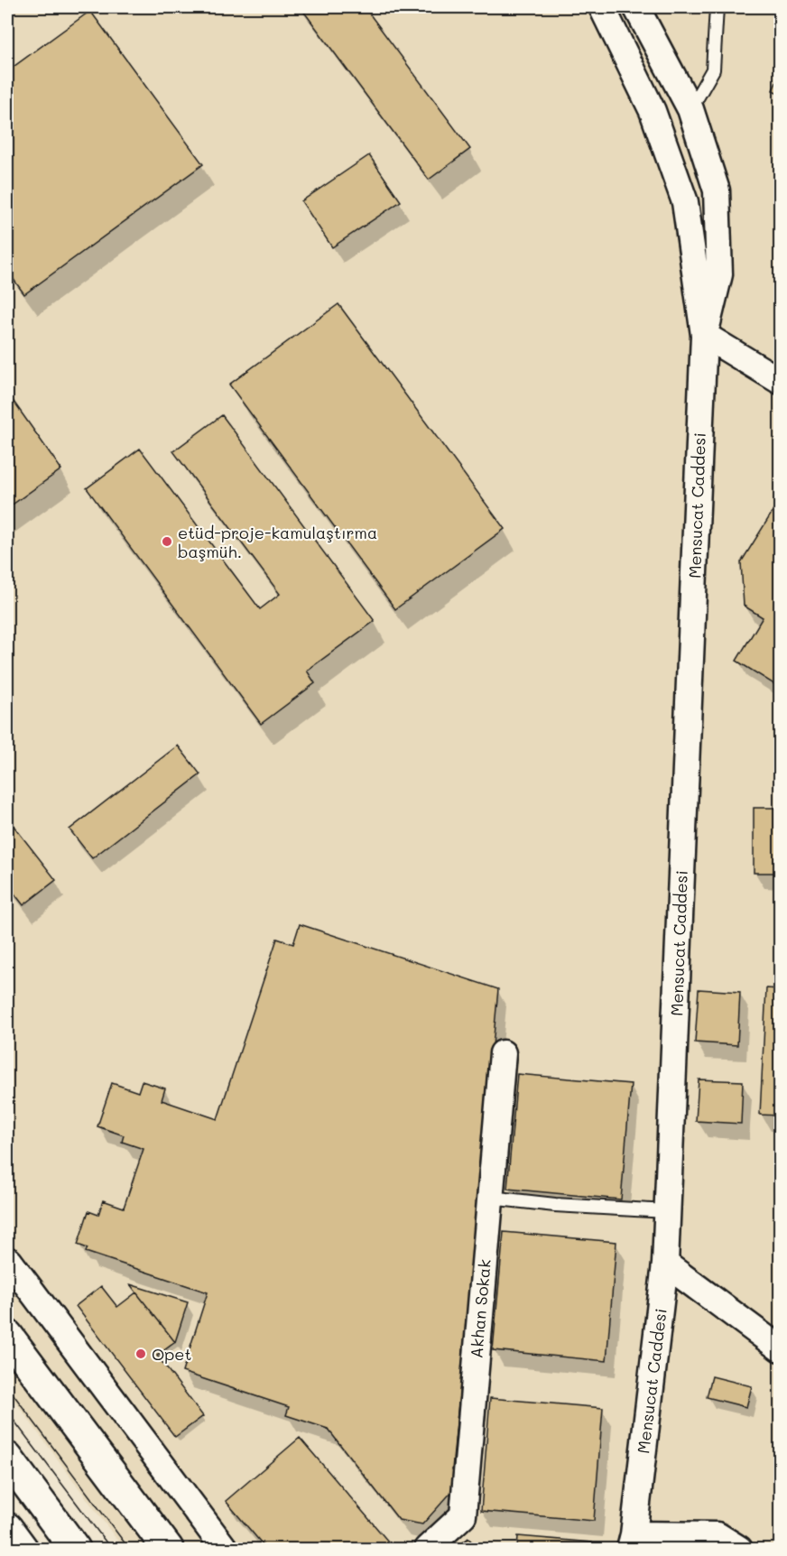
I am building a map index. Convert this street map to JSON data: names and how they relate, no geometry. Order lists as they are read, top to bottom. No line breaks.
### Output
{"streets":{"street":["Mensucat Caddesi","Akhan Sokak"]},"places":["etüd-proje-kamulaştırma başmüh.","Opet"]}
